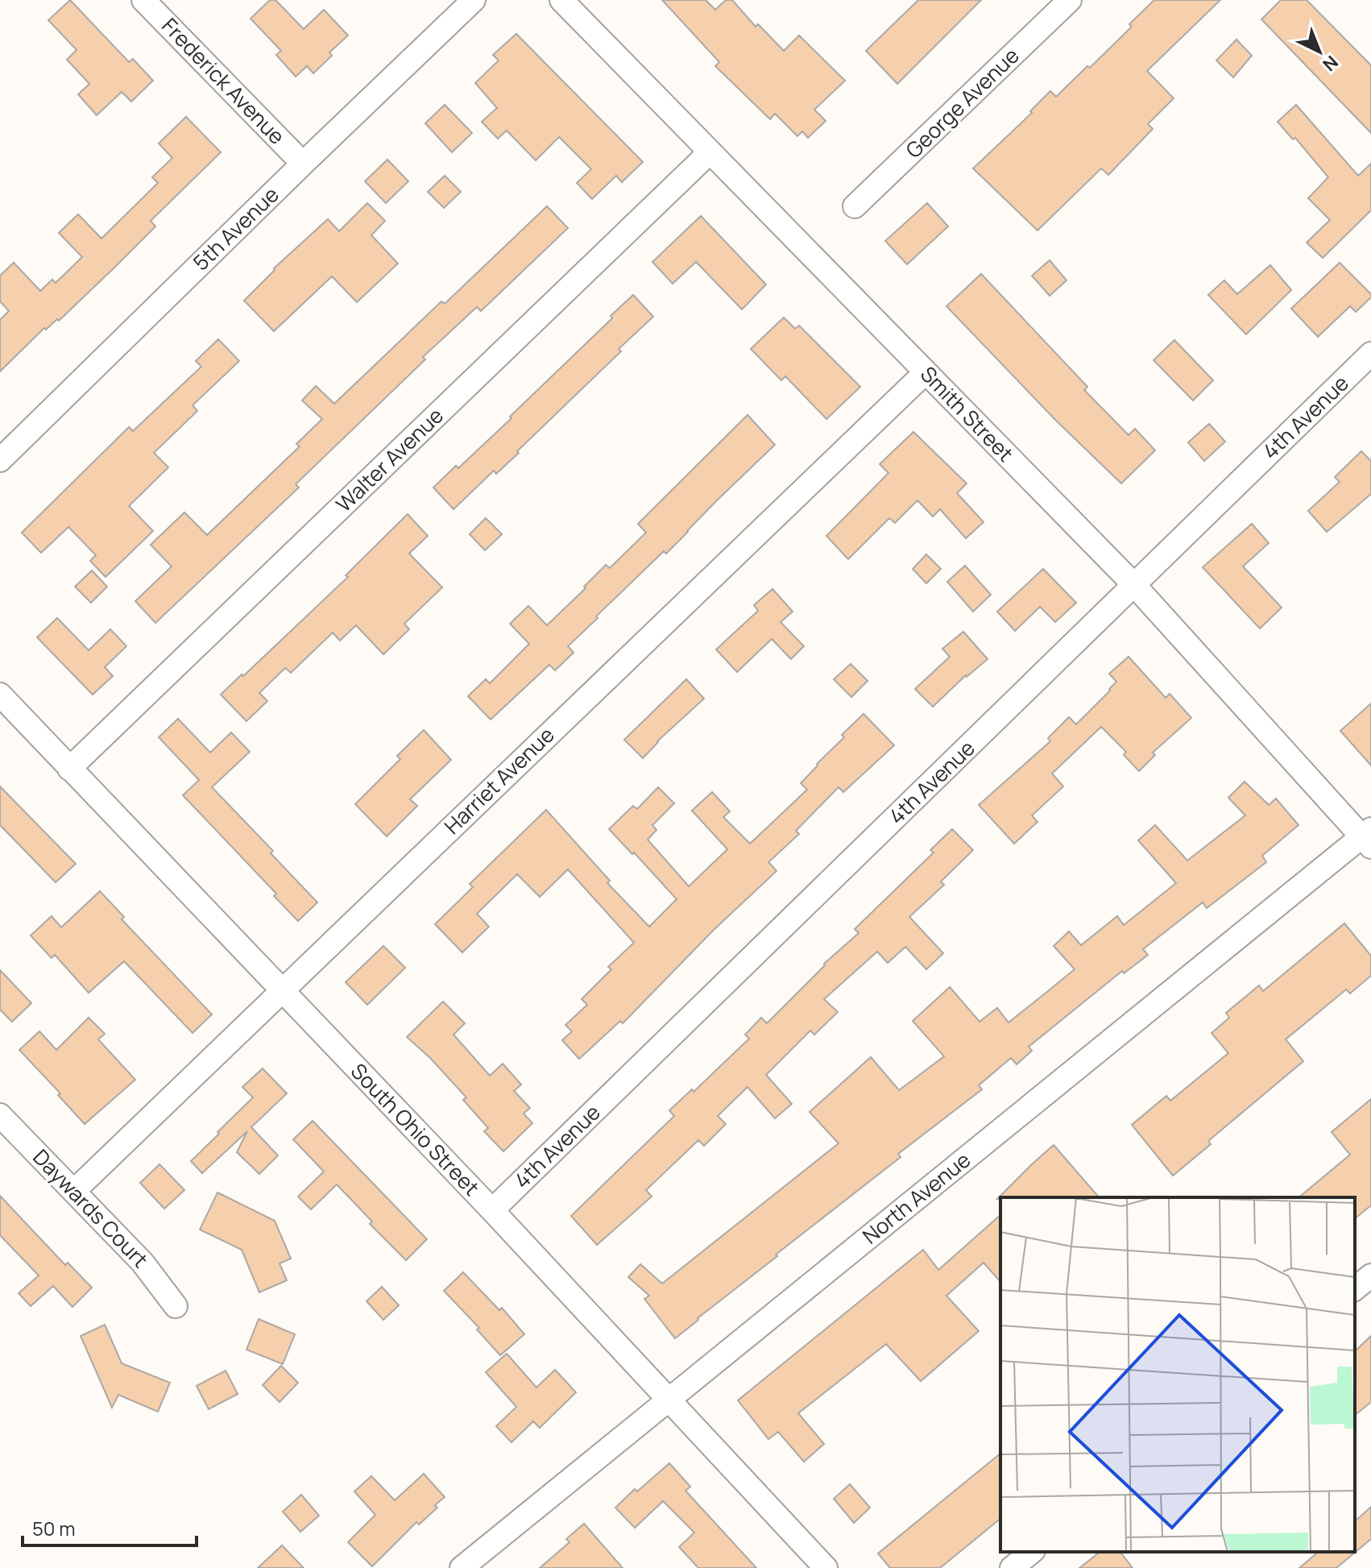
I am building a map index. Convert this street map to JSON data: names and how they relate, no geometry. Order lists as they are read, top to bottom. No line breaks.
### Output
{"streets":{"street":["Frederick Avenue","George Avenue","5th Avenue","Smith Street","4th Avenue","Walter Avenue","Harriet Avenue","South Ohio Street","North Avenue","Daywards Court"]},"crossings":[["Frederick Avenue","5th Avenue"],["Smith Street","4th Avenue"],["Smith Street","Walter Avenue"],["Smith Street","Harriet Avenue"],["Smith Street","North Avenue"],["4th Avenue","South Ohio Street"],["Walter Avenue","South Ohio Street"],["Harriet Avenue","South Ohio Street"],["Harriet Avenue","Daywards Court"],["South Ohio Street","North Avenue"]],"scale_bar":"50 m","north":"bottom right"}
